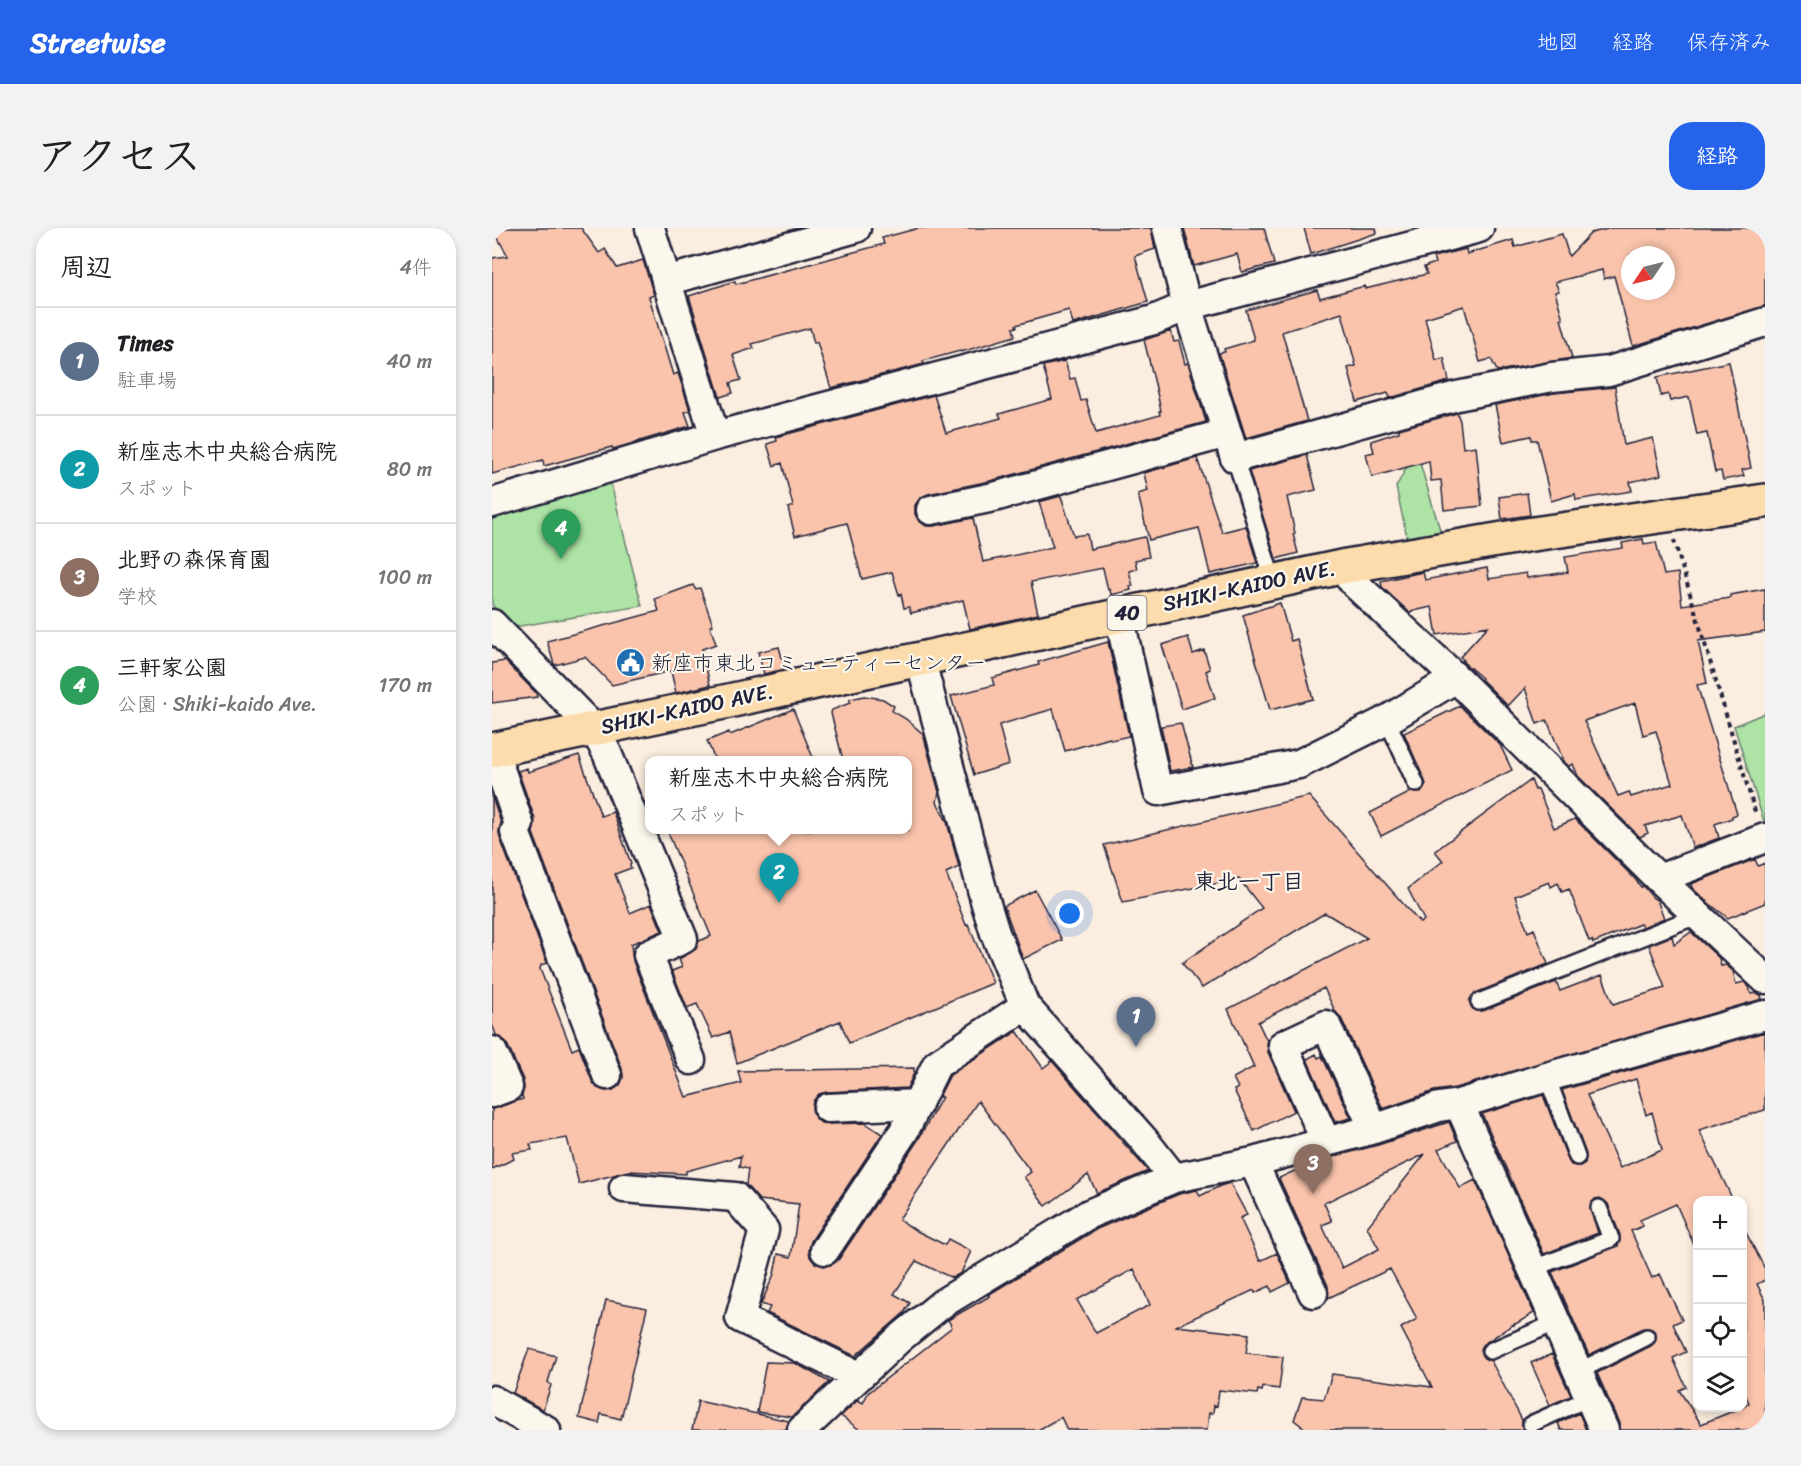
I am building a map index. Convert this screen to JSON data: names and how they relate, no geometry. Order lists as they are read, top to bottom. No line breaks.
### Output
{"streets":{"main road":["SHIKI-KAIDO AVE.","40"]},"districts":["東北一丁目"],"places":{"public building":["新座市東北コミュニティーセンター"]},"north":"bottom left","page":{"header":"Streetwise","nav":["地図","経路","保存済み"],"title":"アクセス","buttons":"経路","heading":["周辺","4件"],"list":[{"mark":"1","name":"Times","note":"駐車場","value":"40 m"},{"mark":"2","name":"新座志木中央総合病院","note":"スポット","value":"80 m"},{"mark":"3","name":"北野の森保育園","note":"学校","value":"100 m"},{"mark":"4","name":"三軒家公園","note":"公園 · Shiki-kaido Ave.","value":"170 m"}],"pins":["4","2","1","3"],"popup":["新座志木中央総合病院","スポット"],"map_buttons":["+","−"]}}
